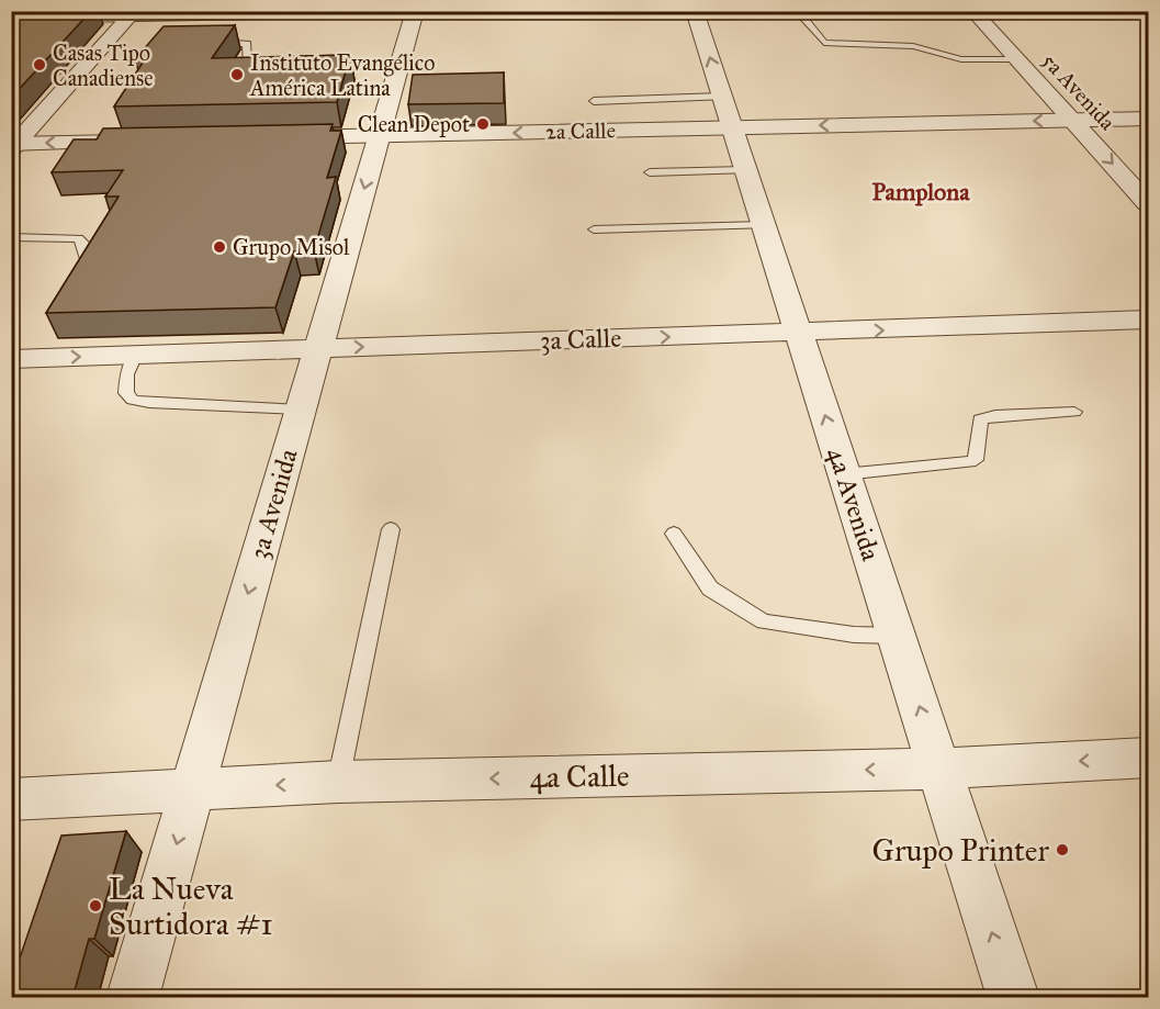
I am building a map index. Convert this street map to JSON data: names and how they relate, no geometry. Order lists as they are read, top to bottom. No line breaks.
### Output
{"streets":{"street":["5a Avenida","2a Calle","3a Calle","3a Avenida","4a Avenida","4a Calle"]},"crossings":[["5a Avenida","2a Calle"],["2a Calle","3a Avenida"],["2a Calle","4a Avenida"],["3a Calle","3a Avenida"],["3a Calle","4a Avenida"],["3a Avenida","4a Calle"],["4a Avenida","4a Calle"]],"one_way":["5a Avenida","2a Calle","3a Calle","3a Avenida","4a Avenida","4a Calle"],"districts":["Pamplona"],"places":["Casas Tipo Canadiense","Instituto Evangélico América Latina","Clean Depot","Grupo Misol","Grupo Printer","La Nueva Surtidora #1"]}
